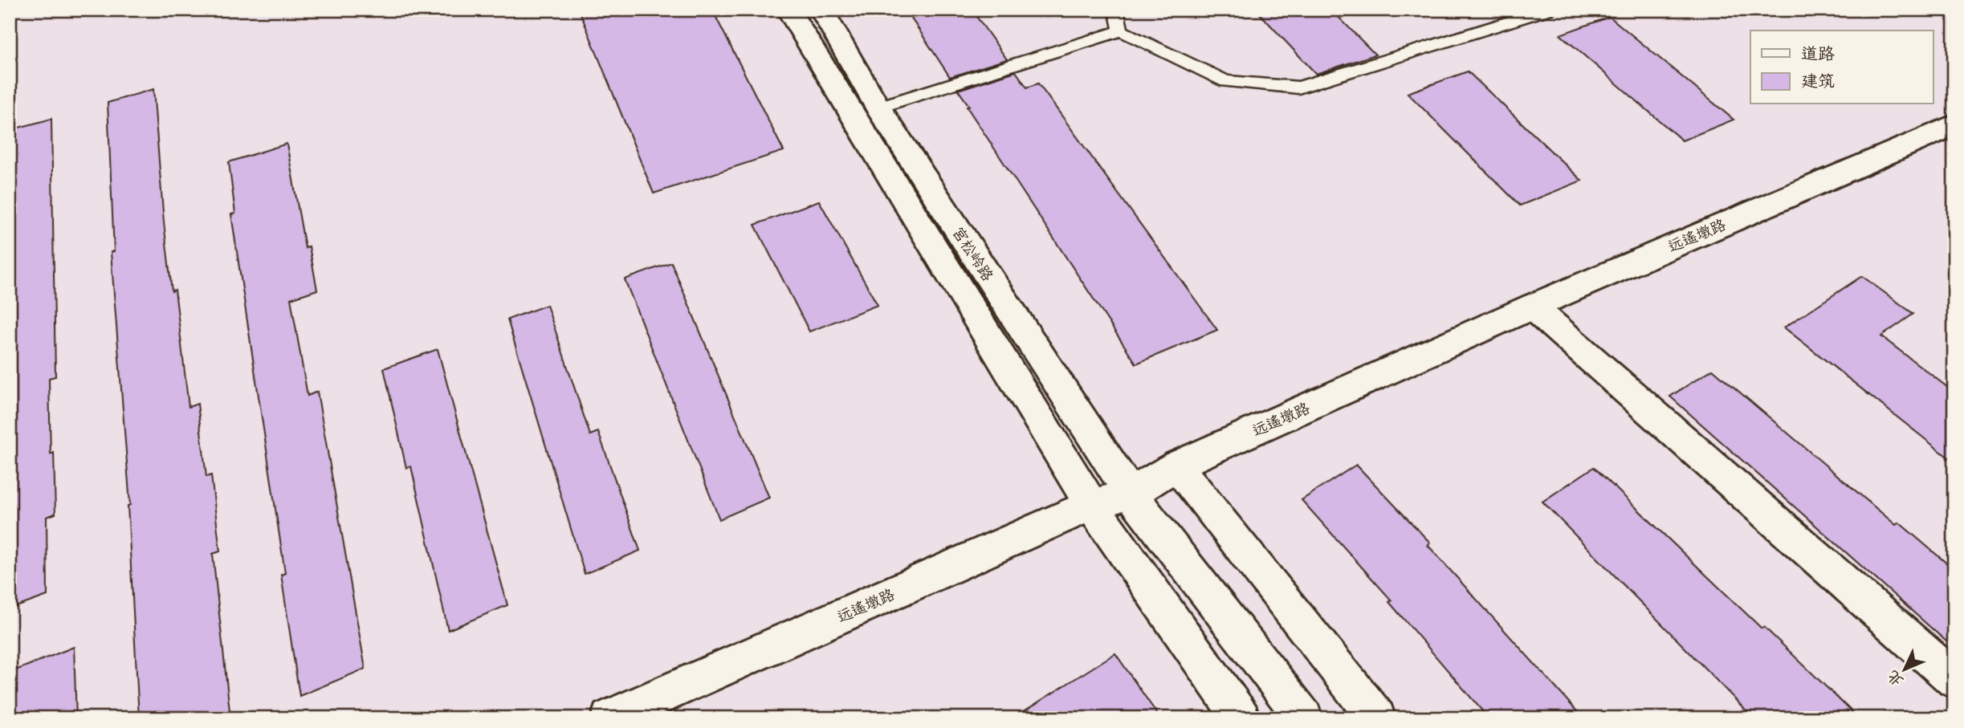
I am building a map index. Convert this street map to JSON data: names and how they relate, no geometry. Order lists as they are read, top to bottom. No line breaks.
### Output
{"streets":{"street":["远遥墩路","宫松岭路"]},"crossings":[["远遥墩路","宫松岭路"]],"legend":["道路","建筑"],"north":"bottom left"}
